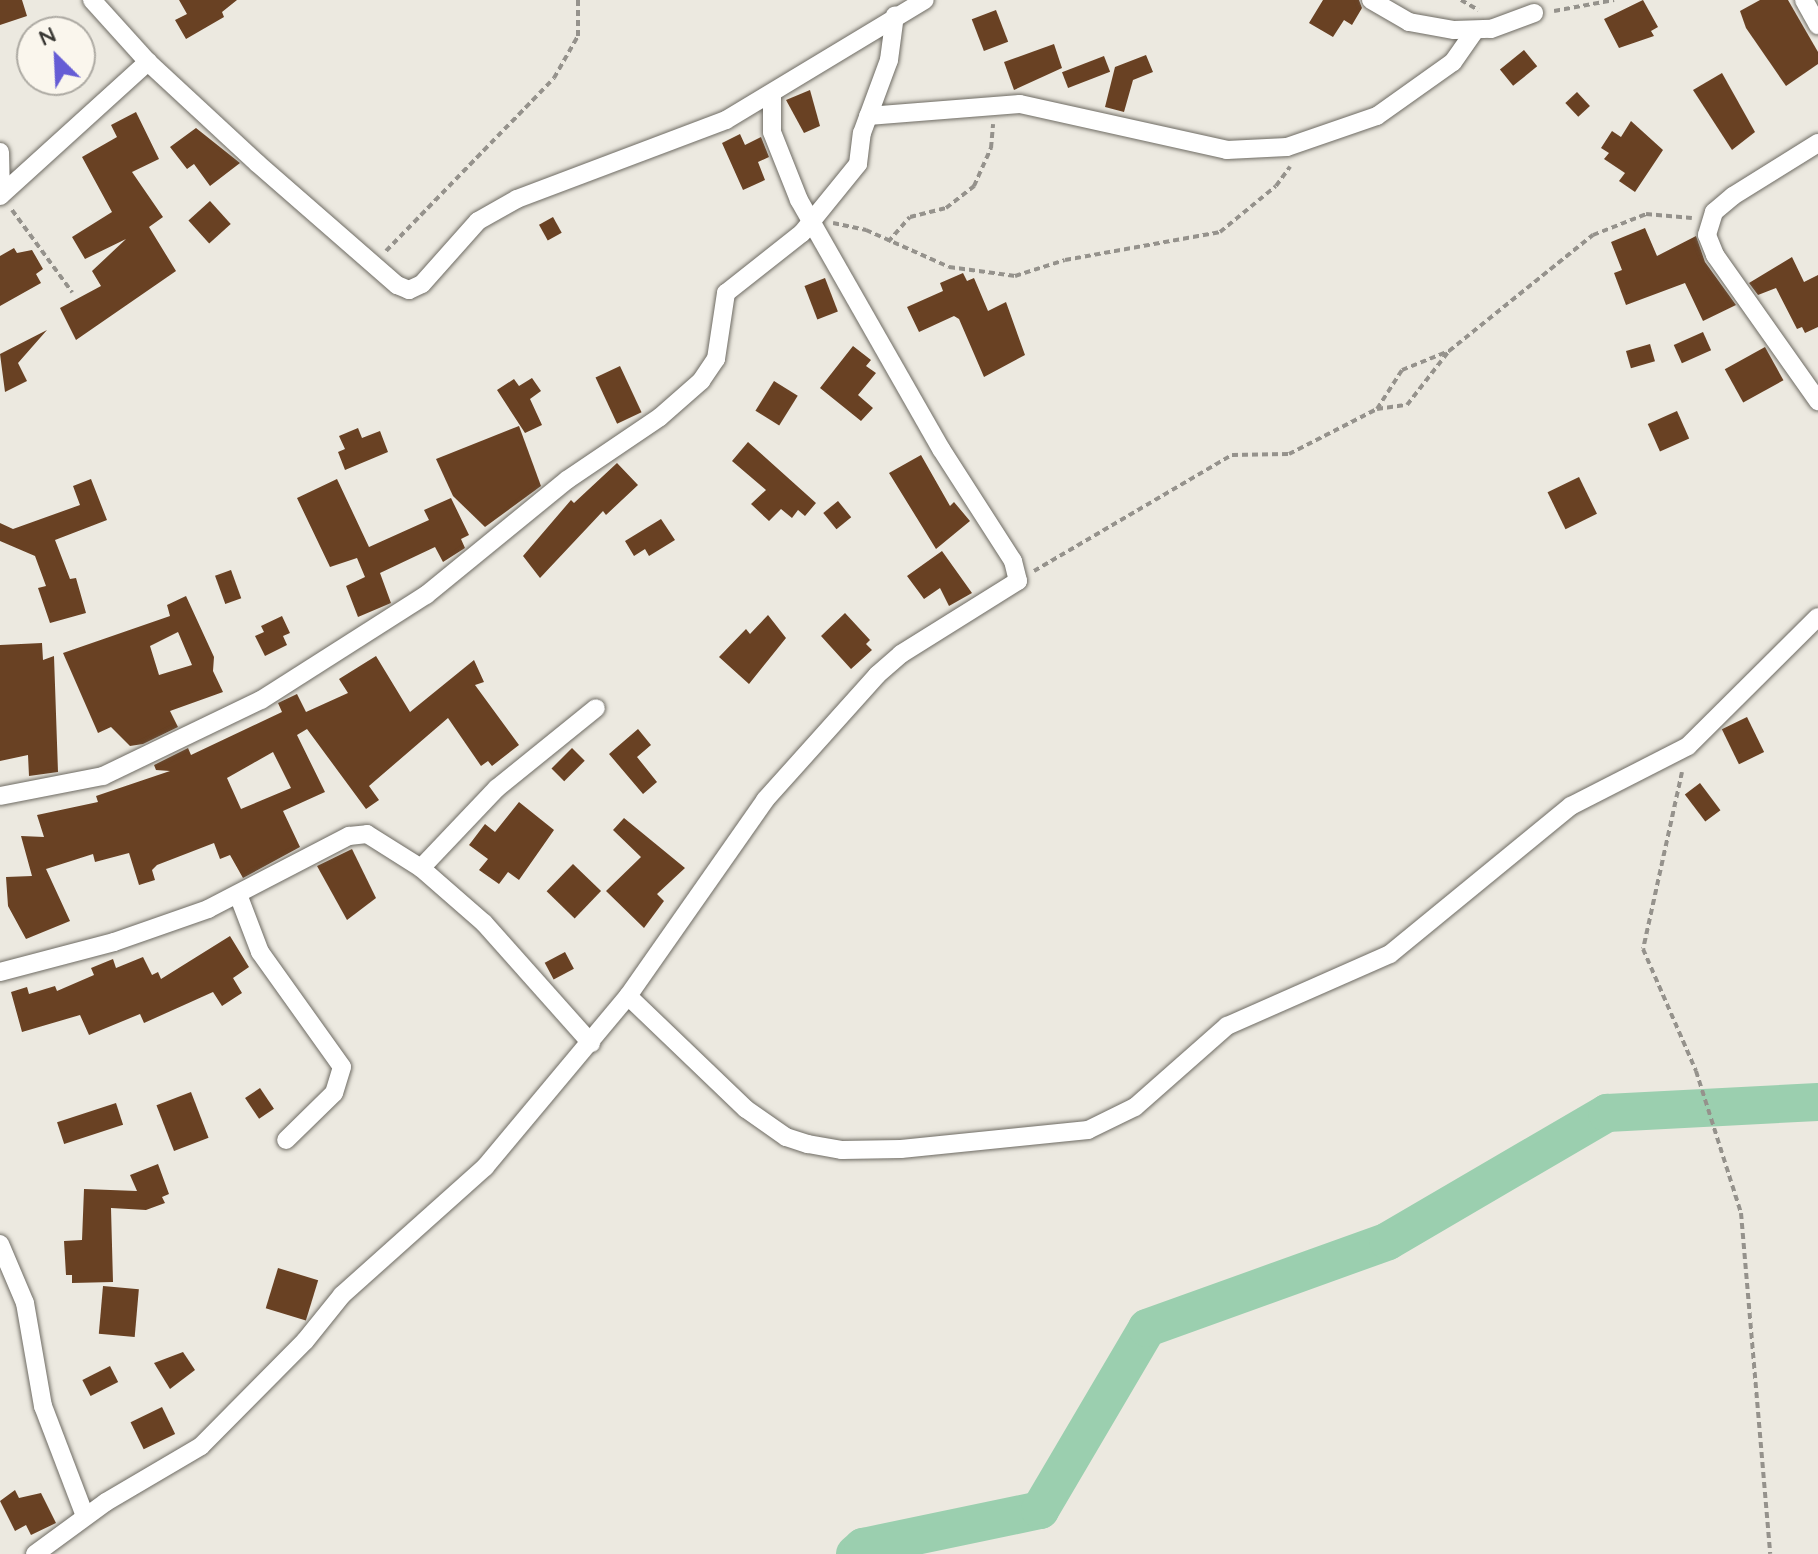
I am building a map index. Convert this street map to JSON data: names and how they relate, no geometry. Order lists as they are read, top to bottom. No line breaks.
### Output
{"north":"top left"}
